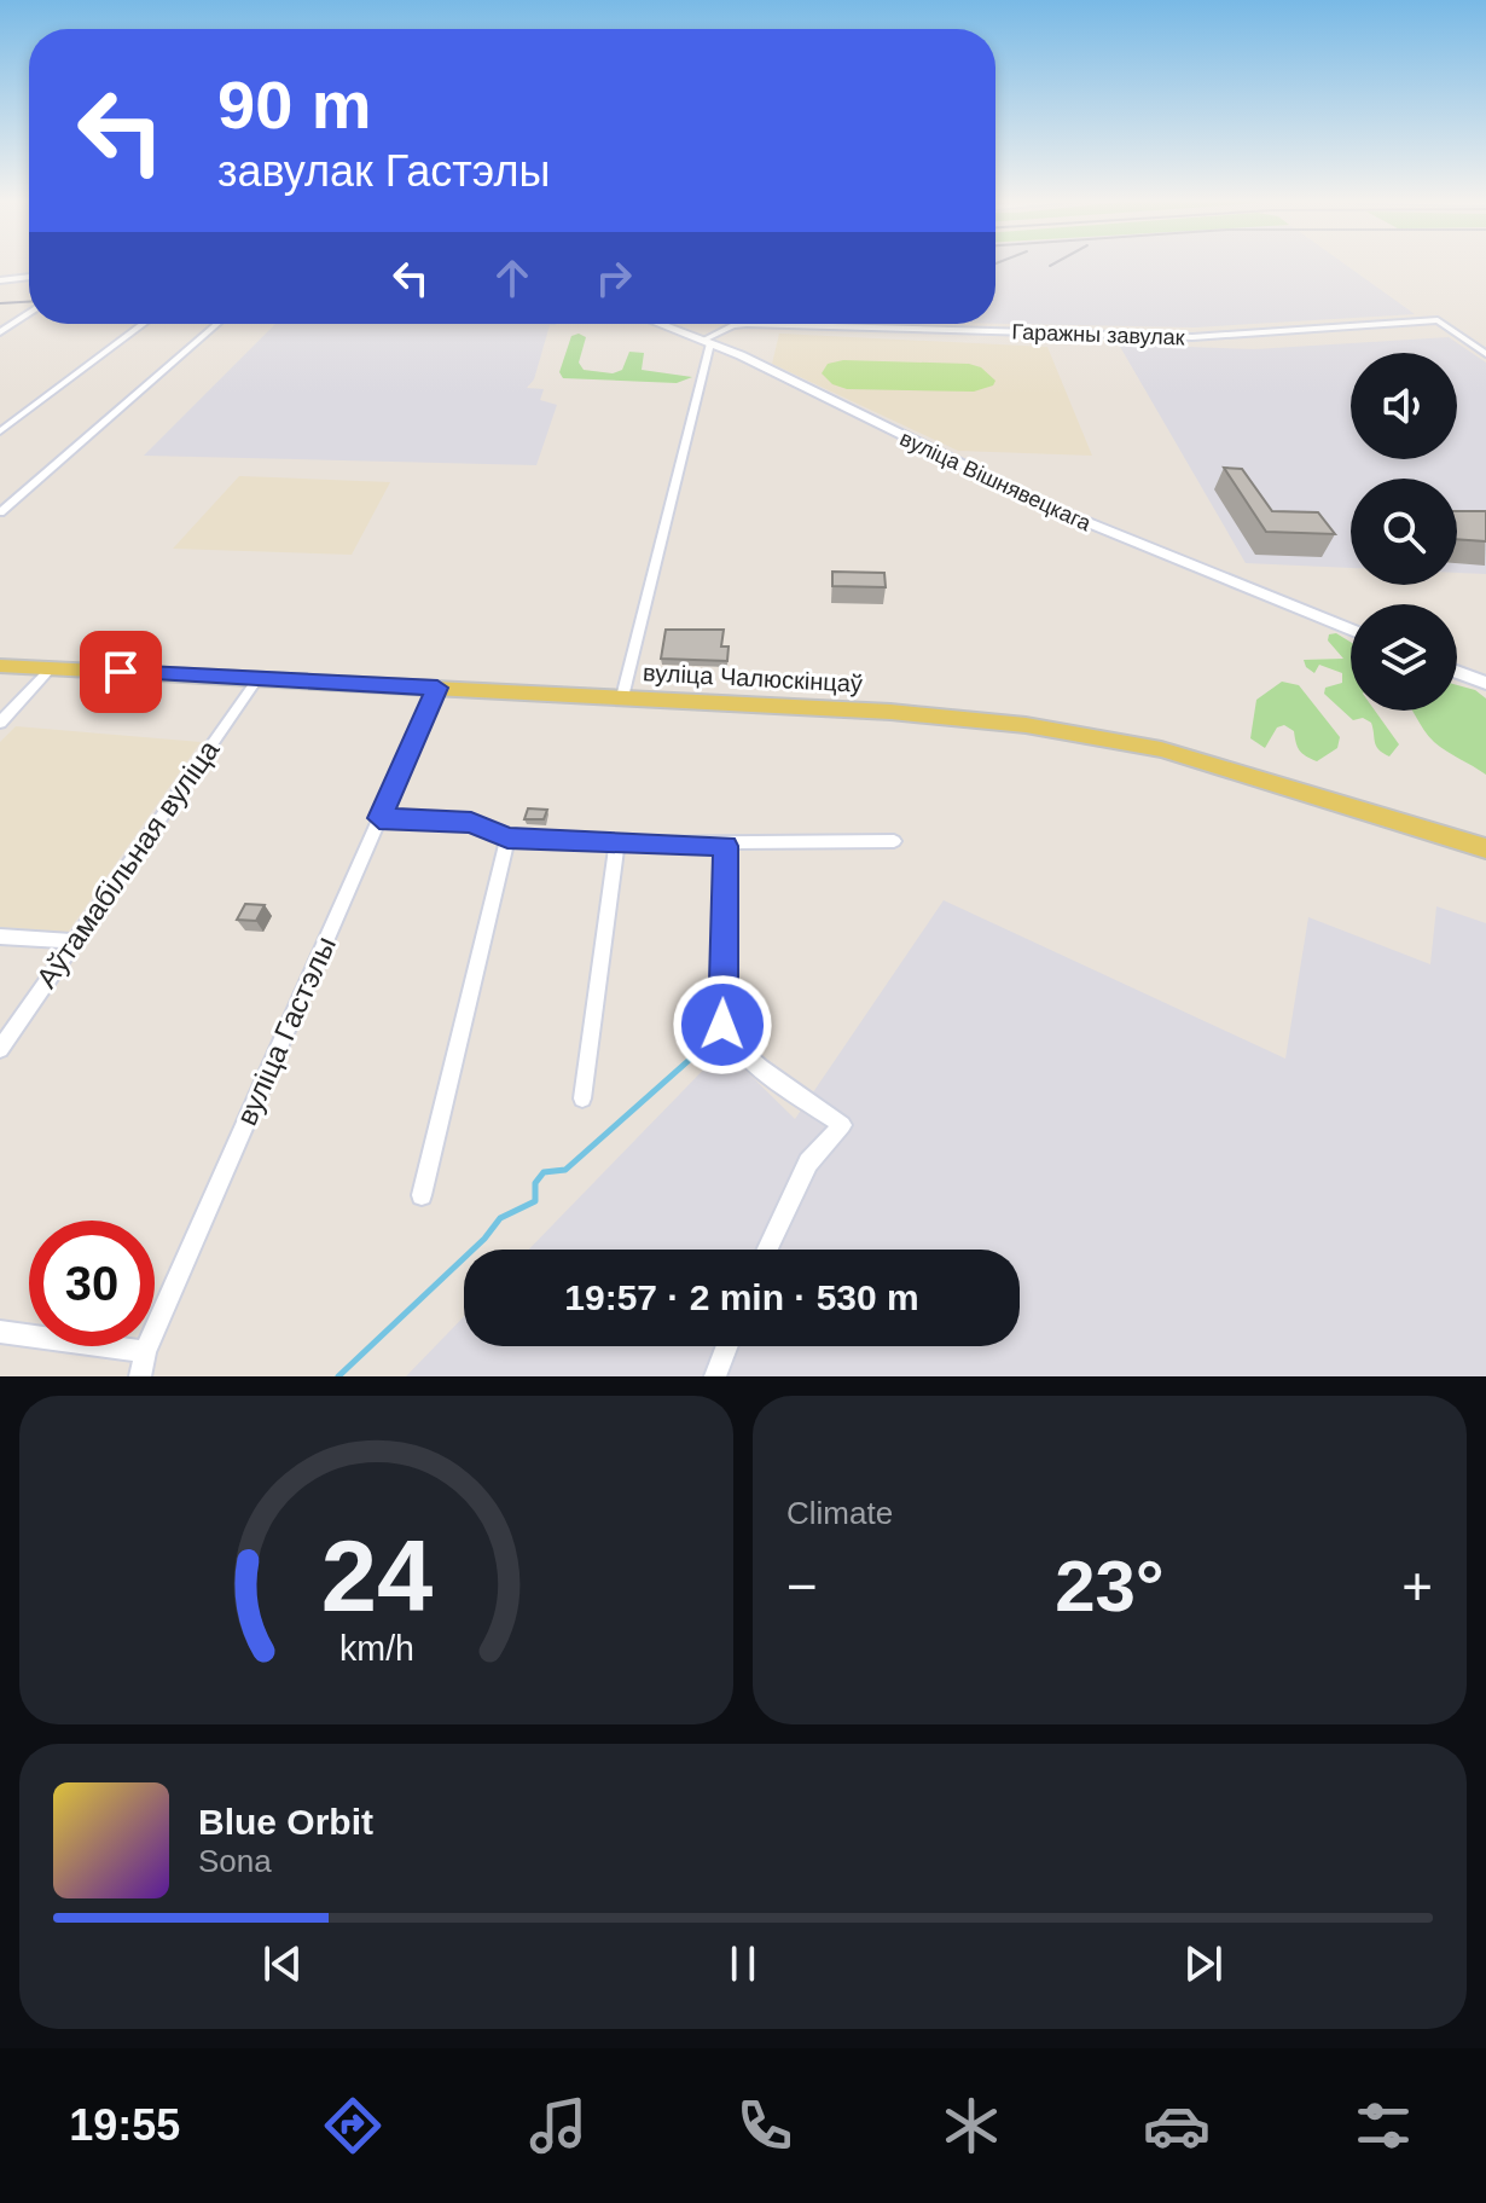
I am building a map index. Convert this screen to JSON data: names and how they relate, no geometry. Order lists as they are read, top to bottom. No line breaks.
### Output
{"streets":{"main road":["вуліца Вішнявецкага","вуліца Чалюскінцаў"],"street":["Гаражны завулак","Аўтамабільная вуліца","вуліца Гастэлы"]},"crossings":[["Гаражны завулак","вуліца Вішнявецкага"],["вуліца Чалюскінцаў","Аўтамабільная вуліца"],["вуліца Чалюскінцаў","вуліца Гастэлы"]],"page":{"turn":["90 m","завулак Гастэлы"],"limit":"30","trip":"19:57 · 2 min · 530 m","tile":"Climate","heat":["−","23°","+"],"song":["Blue Orbit","Sona"],"tabs":"19:55","gauge":["24","km/h"]}}
